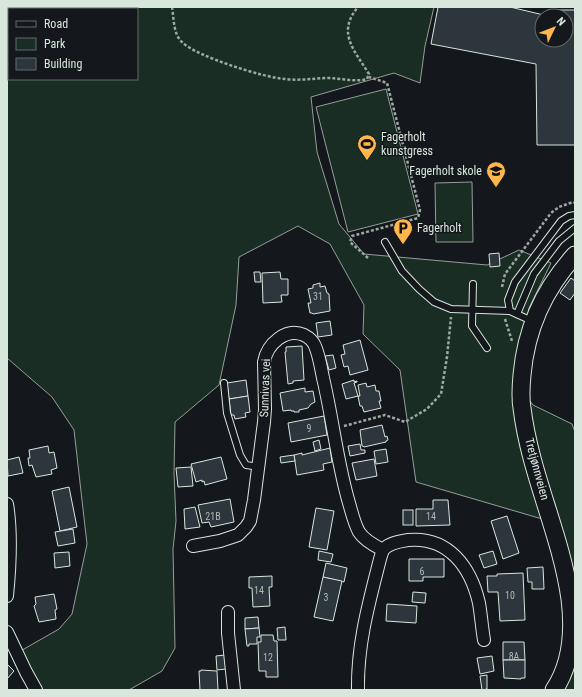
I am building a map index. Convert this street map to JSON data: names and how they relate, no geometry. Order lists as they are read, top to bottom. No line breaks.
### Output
{"streets":{"street":["Sunnivas vei","Tretjønnveien"]},"places":{"sports":["Fagerholt kunstgress"],"school or university":["Fagerholt skole"],"parking":["Fagerholt"]},"house_numbers":["31","9","21B","14","6","14","10","3","8A","12"],"legend":["Road","Park","Building"],"north":"top right"}
